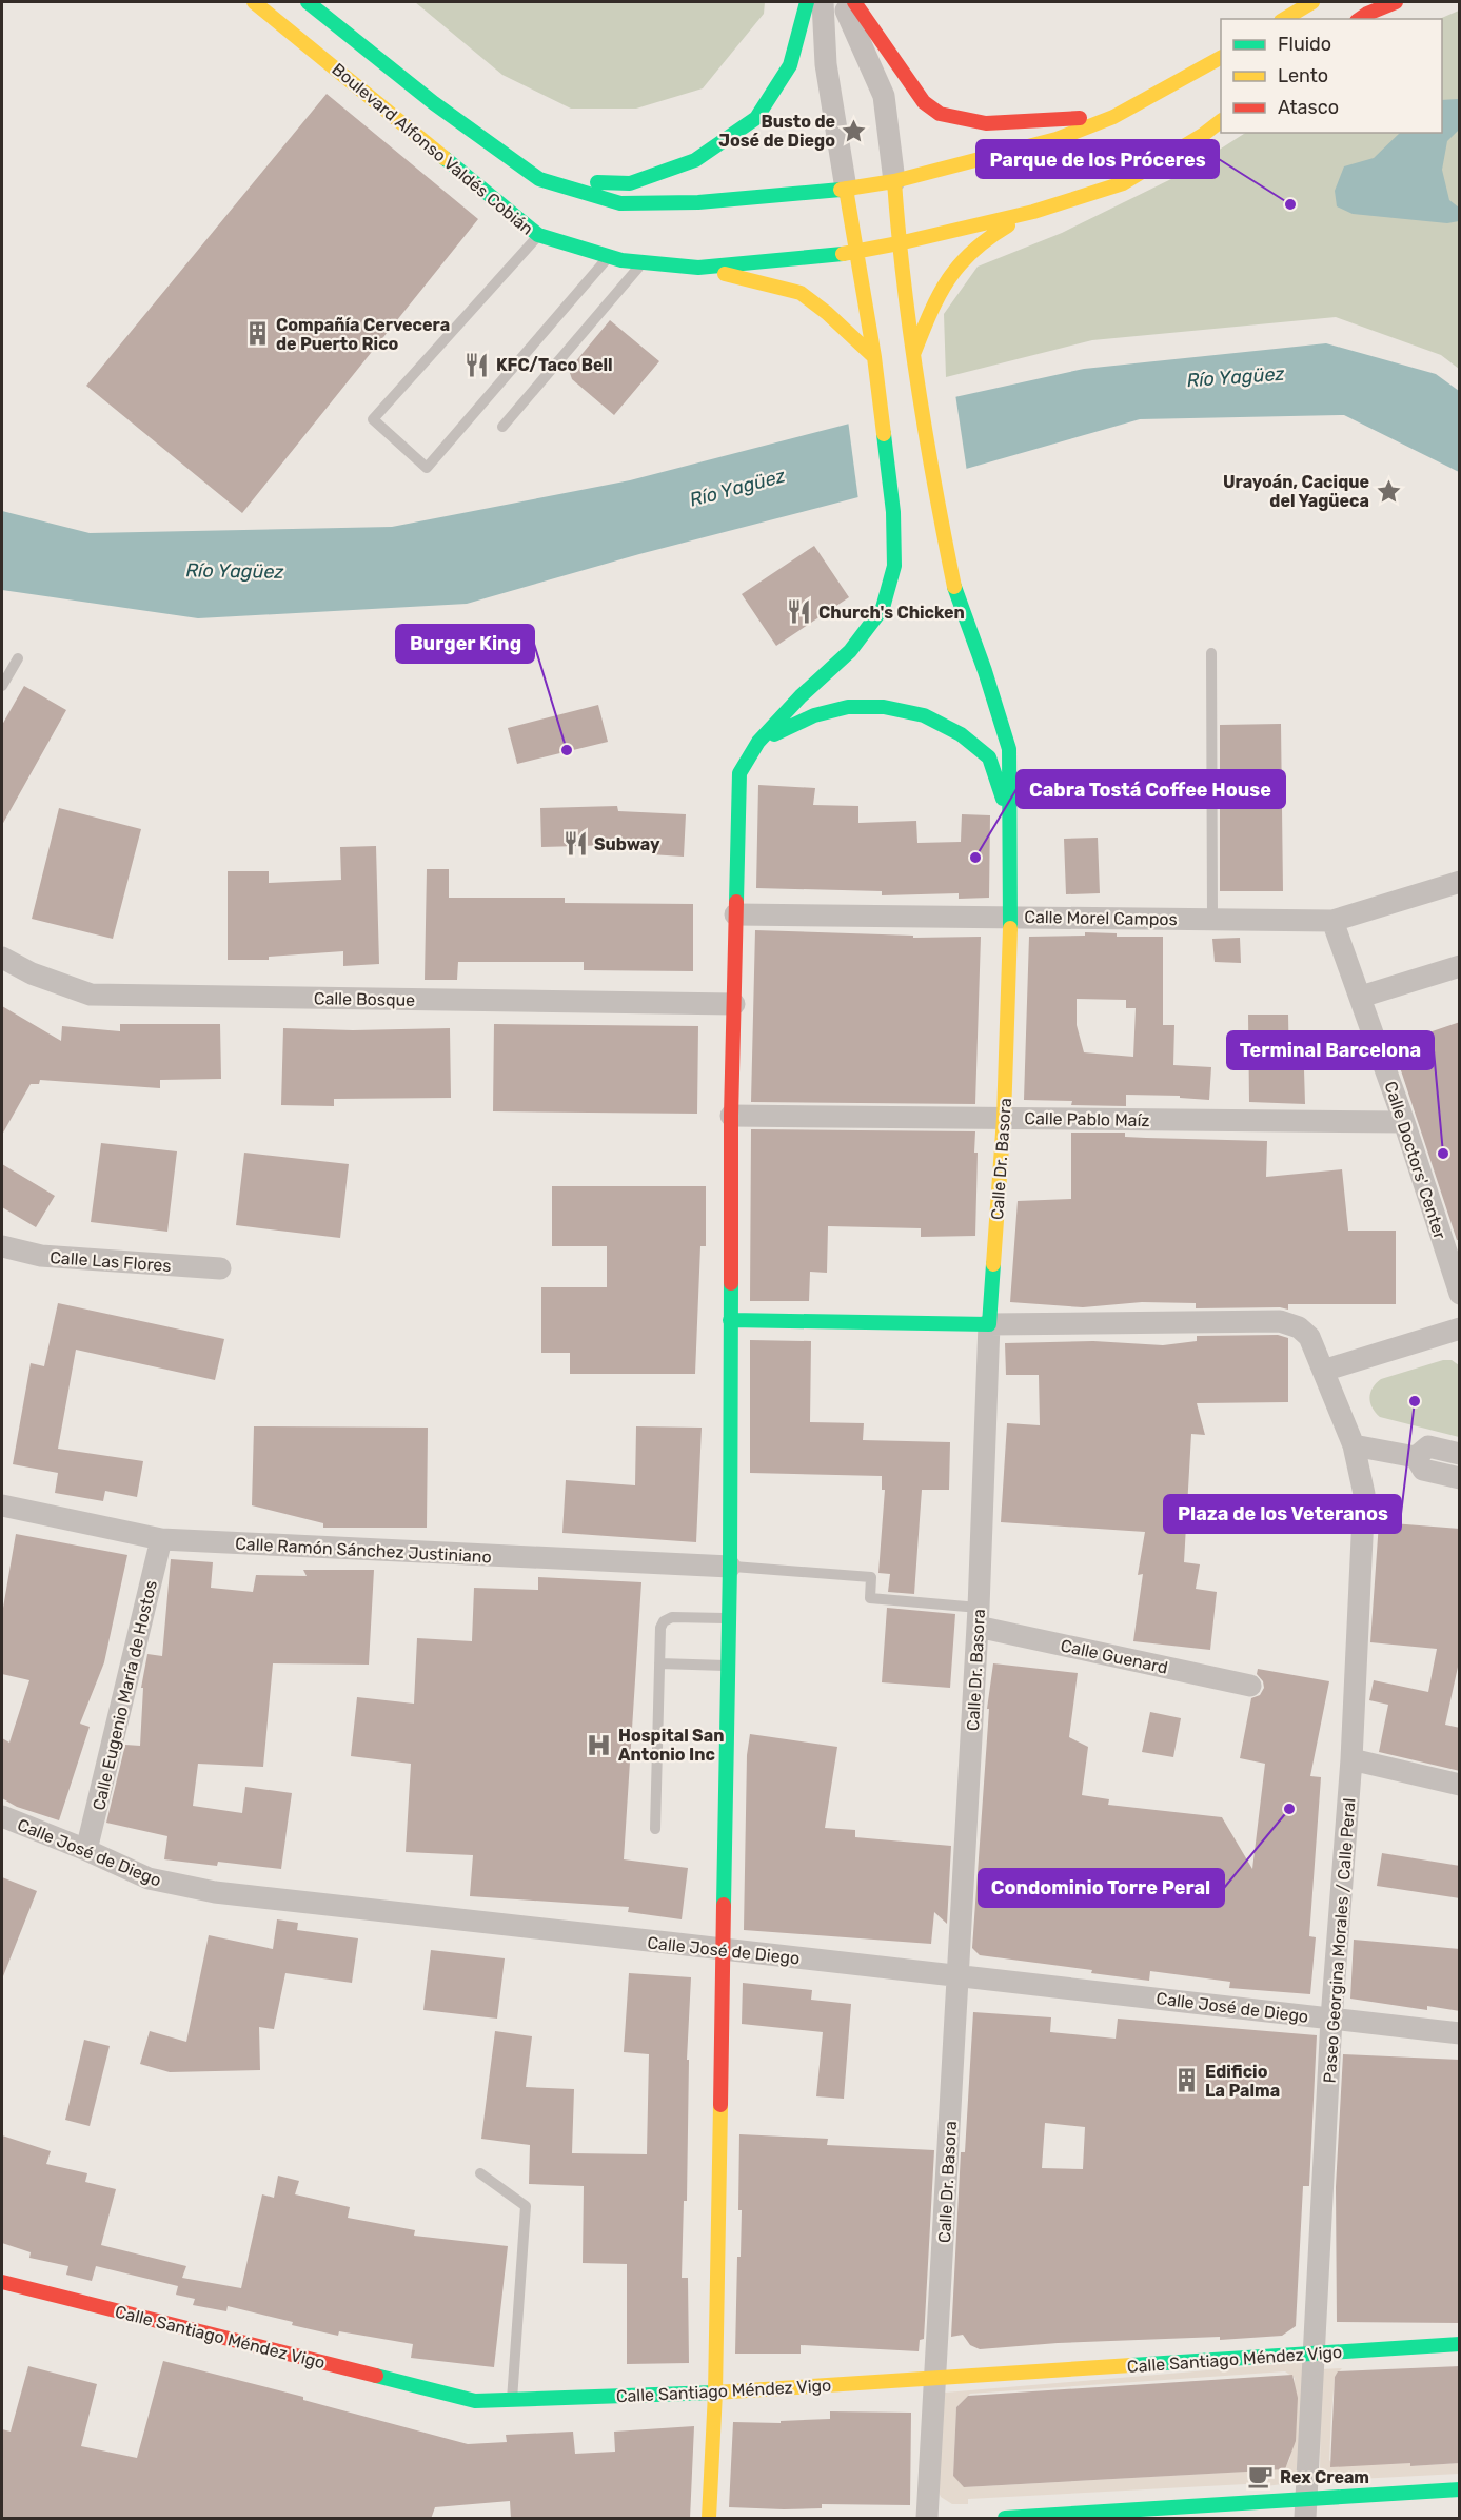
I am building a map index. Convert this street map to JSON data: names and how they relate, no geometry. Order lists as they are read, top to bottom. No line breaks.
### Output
{"streets":{"main road":["Boulevard Alfonso Valdés Cobián","Calle Dr. Basora","Calle Santiago Méndez Vigo"],"street":["Calle Morel Campos","Calle Bosque","Calle Pablo Maíz","Calle Doctors' Center","Calle Las Flores","Calle Ramón Sánchez Justiniano","Calle Guenard","Calle Eugenio María de Hostos","Calle José de Diego","Paseo Georgina Morales / Calle Peral"]},"crossings":[["Boulevard Alfonso Valdés Cobián","Calle Dr. Basora"],["Calle Morel Campos","Calle Dr. Basora"],["Calle Morel Campos","Calle Doctors' Center"],["Calle Pablo Maíz","Calle Dr. Basora"],["Calle Pablo Maíz","Calle Doctors' Center"],["Calle Dr. Basora","Calle Guenard"],["Calle Dr. Basora","Calle José de Diego"],["Calle Dr. Basora","Paseo Georgina Morales / Calle Peral"],["Calle Dr. Basora","Calle Santiago Méndez Vigo"],["Calle Ramón Sánchez Justiniano","Calle Eugenio María de Hostos"],["Calle Eugenio María de Hostos","Calle José de Diego"],["Calle José de Diego","Paseo Georgina Morales / Calle Peral"],["Paseo Georgina Morales / Calle Peral","Calle Santiago Méndez Vigo"]],"water":["Río Yagüez"],"places":{"place":["Busto de José de Diego","Urayoán, Cacique del Yagüeca"],"other":["Parque de los Próceres","Burger King","Cabra Tostá Coffee House","Terminal Barcelona","Plaza de los Veteranos","Condominio Torre Peral"],"building":["Compañía Cervecera de Puerto Rico","Edificio La Palma"],"restaurant":["KFC/Taco Bell","Church's Chicken","Subway"],"hospital":["Hospital San Antonio Inc"],"cafe":["Rex Cream"]},"legend":["Fluido","Lento","Atasco"]}
